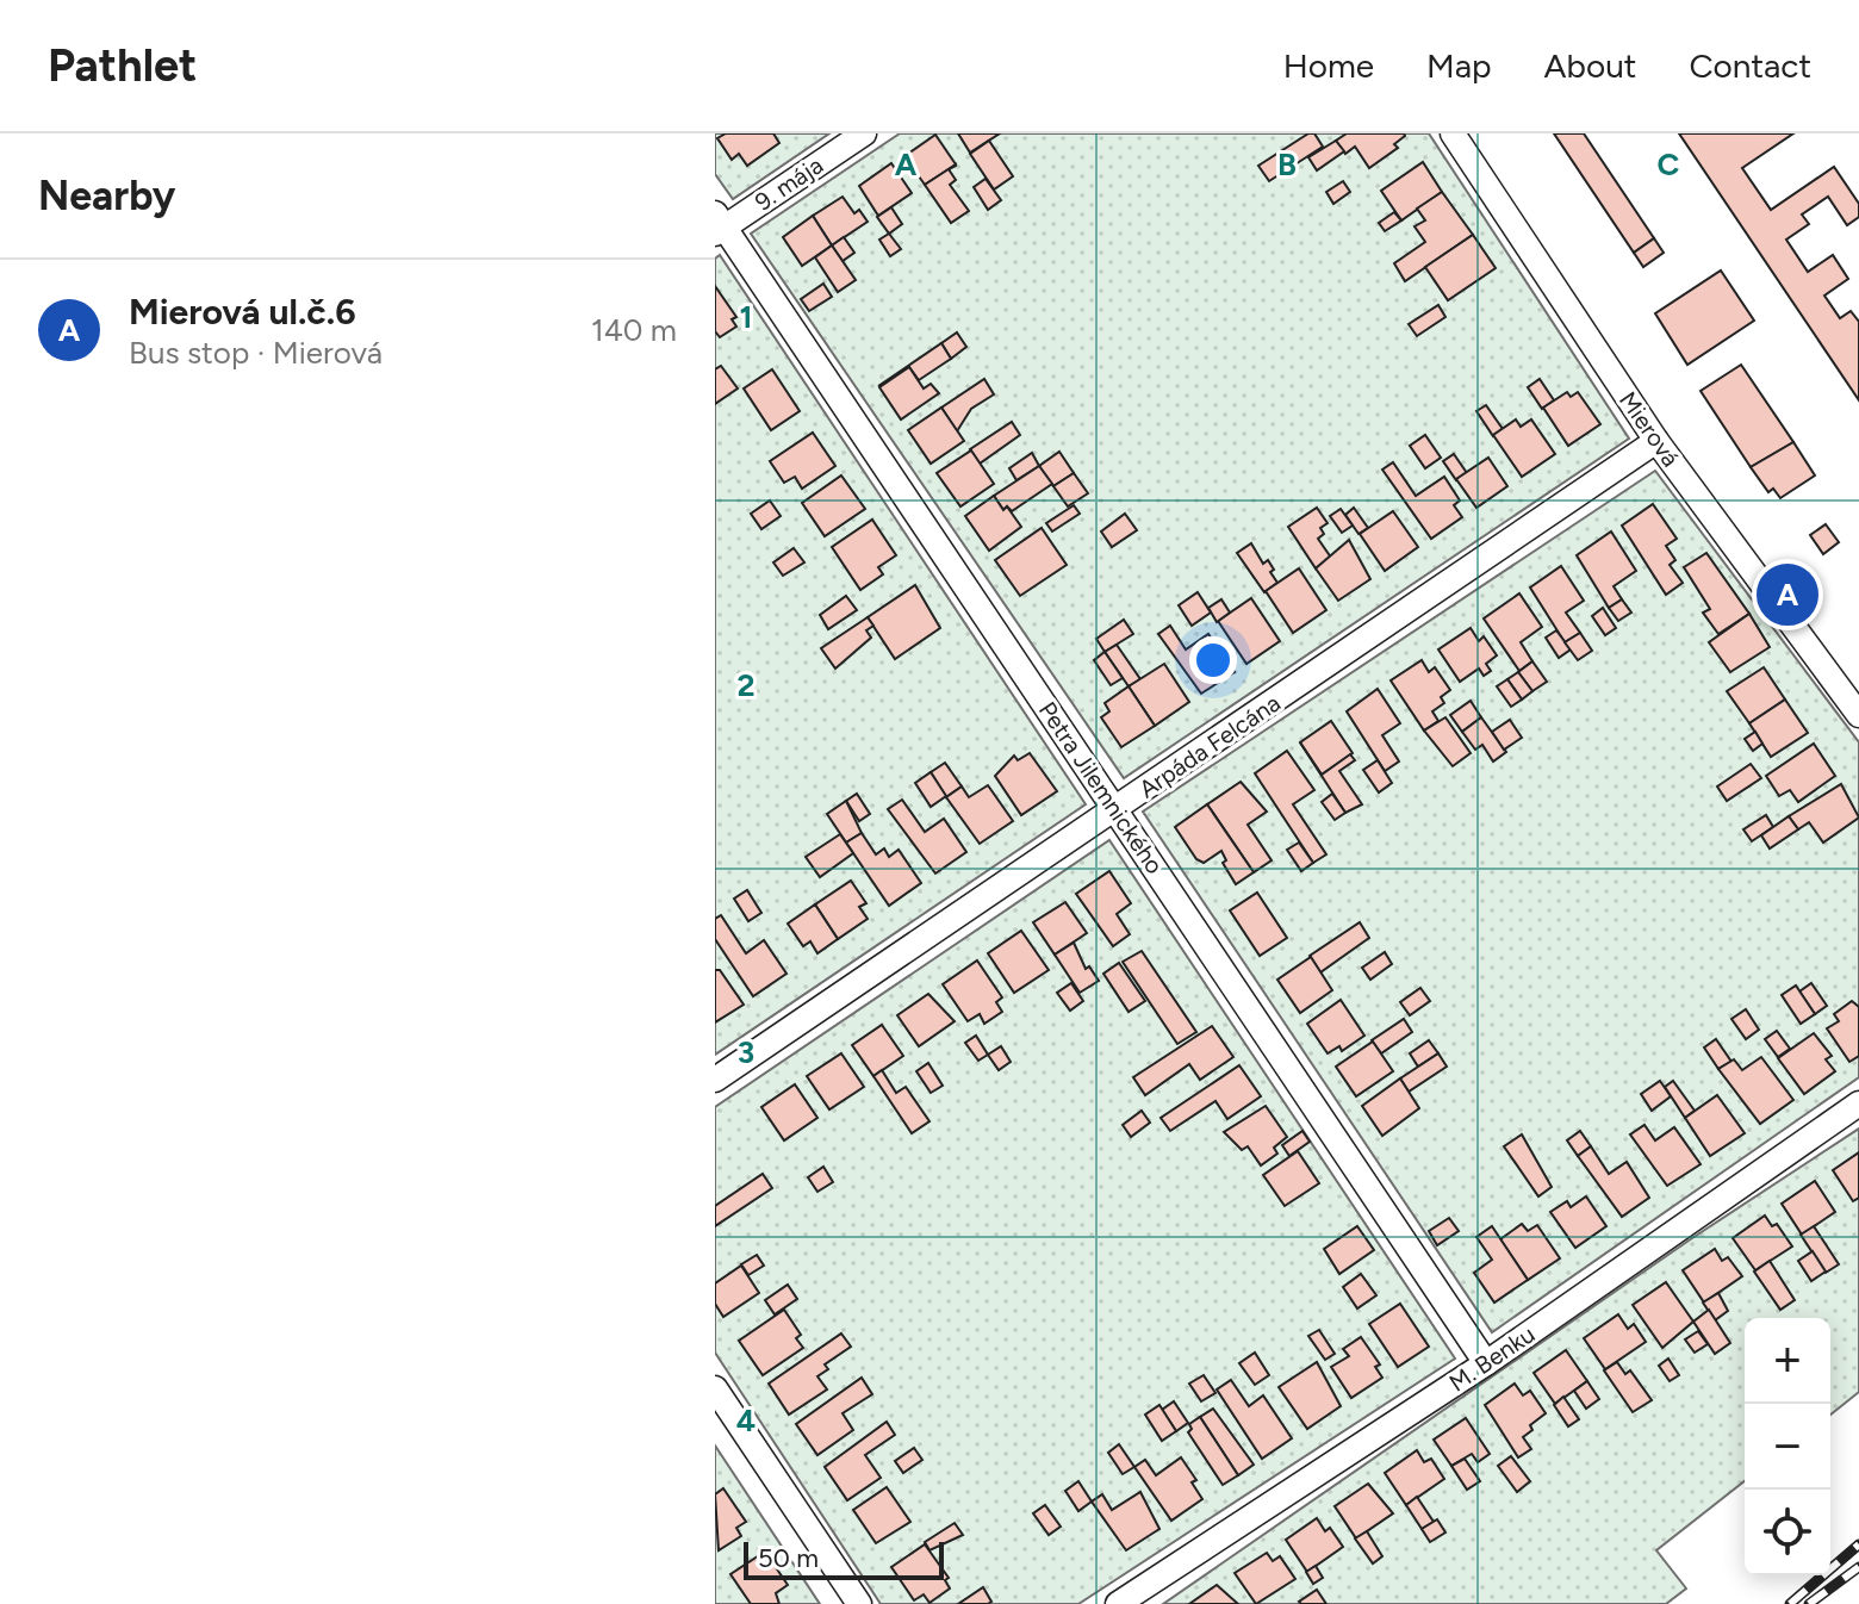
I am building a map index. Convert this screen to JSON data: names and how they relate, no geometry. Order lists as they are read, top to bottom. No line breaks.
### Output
{"streets":{"street":["9. mája","Mierová","Arpáda Felcána","Petra Jilemnického","M. Benku"]},"crossings":[["9. mája","Petra Jilemnického"],["Mierová","Arpáda Felcána"],["Arpáda Felcána","Petra Jilemnického"],["Petra Jilemnického","M. Benku"]],"scale_bar":"50 m","page":{"header":"Pathlet","nav":["Home","Map","About","Contact"],"heading":"Nearby","list":[{"mark":"A","name":"Mierová ul.č.6","note":"Bus stop · Mierová","value":"140 m"}],"pins":"A","map_buttons":["+","−"],"scale":"50 m"},"grid":{"columns":["A","B","C"],"rows":["1","2","3","4"]}}
